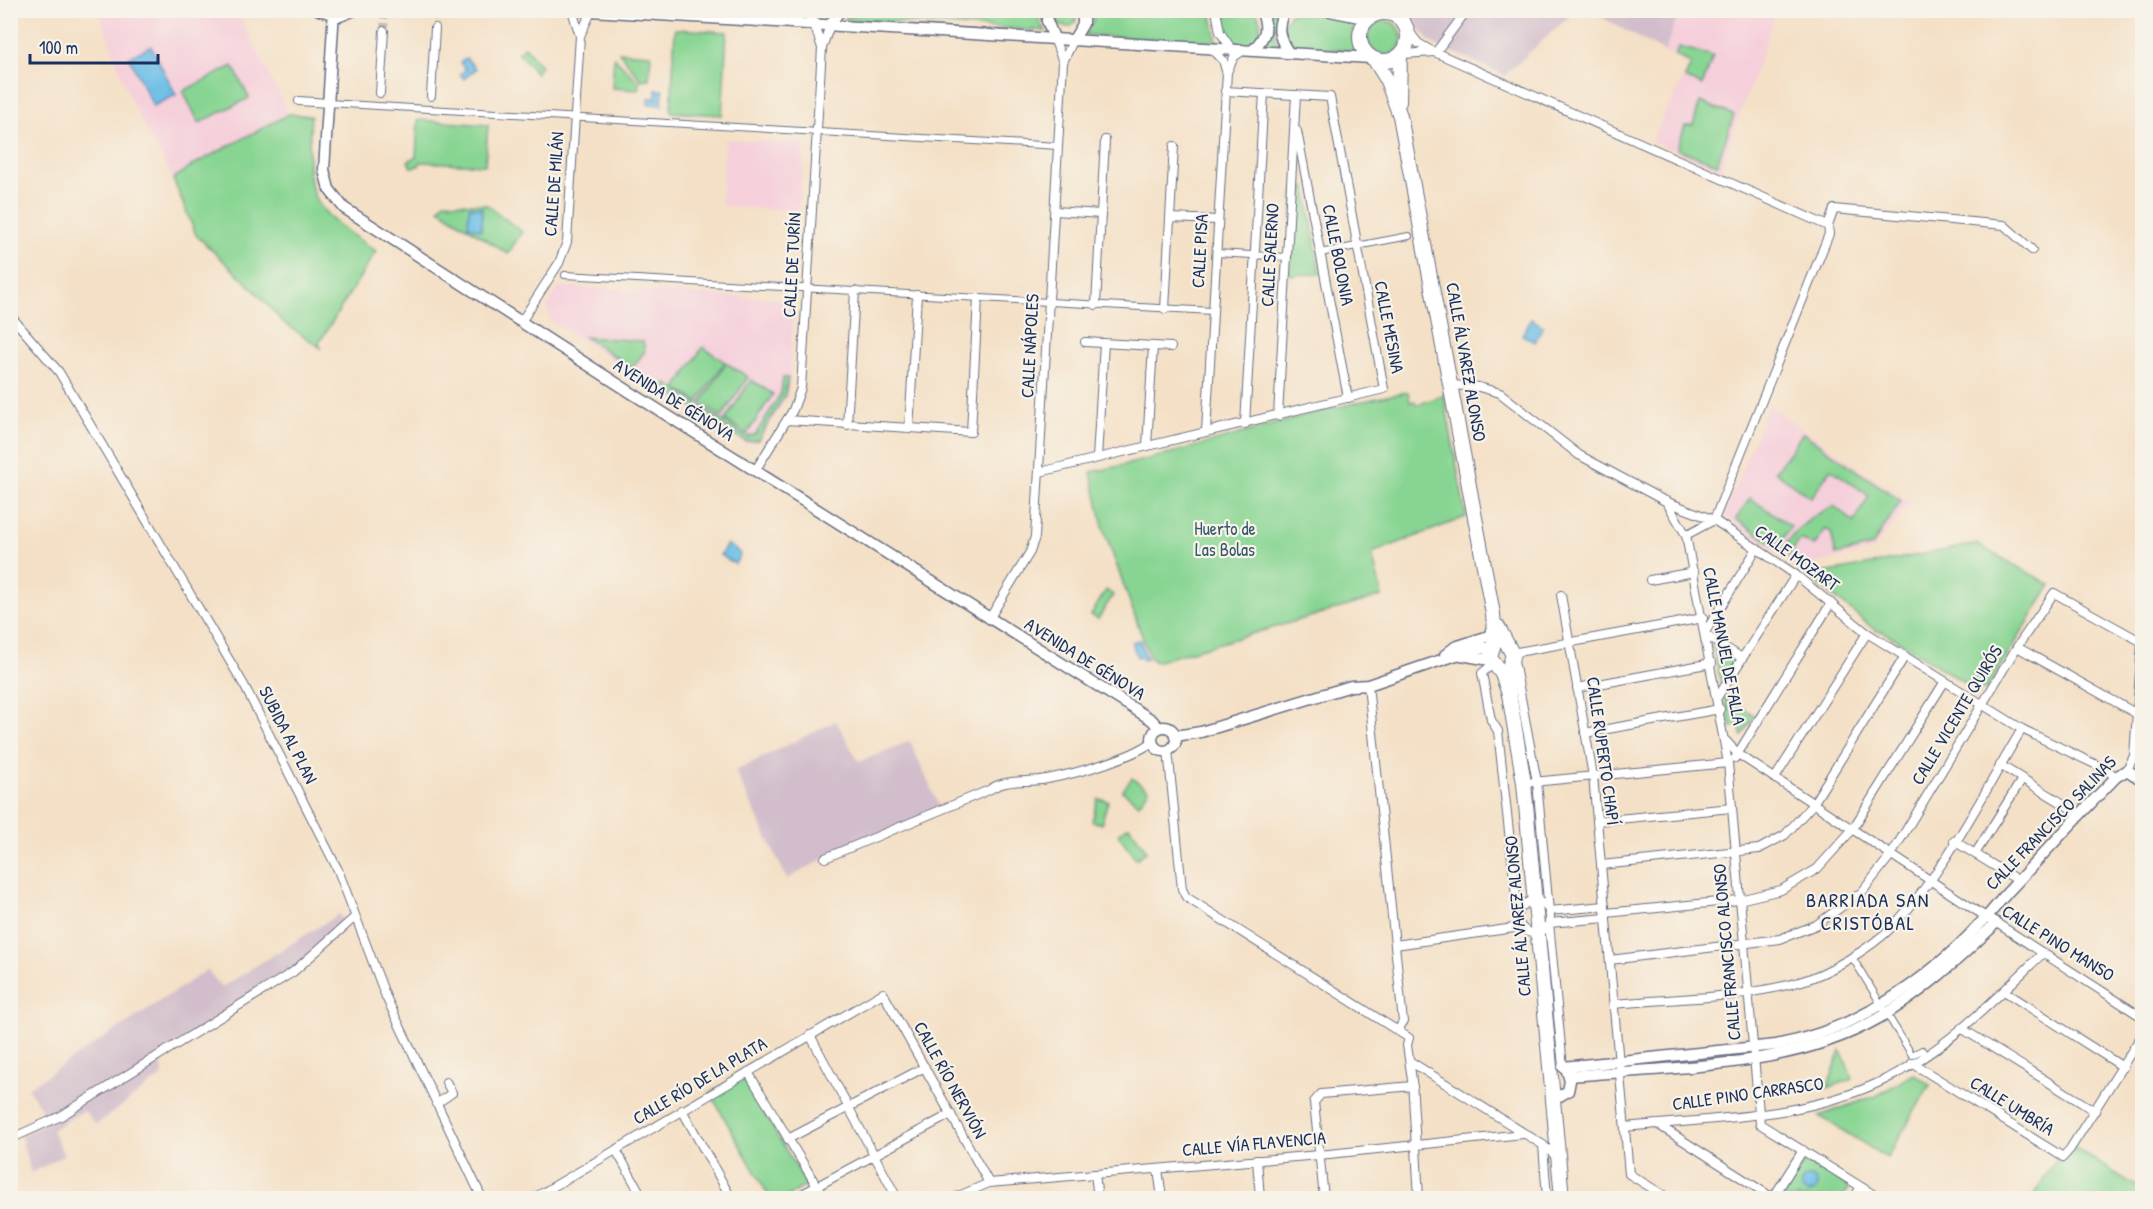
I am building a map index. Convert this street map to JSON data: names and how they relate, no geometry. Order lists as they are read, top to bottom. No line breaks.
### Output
{"streets":{"main road":["CALLE ÁLVAREZ ALONSO"],"street":["CALLE DE MILÁN","CALLE PISA","CALLE SALERNO","CALLE BOLONIA","CALLE DE TURÍN","CALLE MESINA","CALLE NÁPOLES","AVENIDA DE GÉNOVA","CALLE MOZART","CALLE MANUEL DE FALLA","CALLE VICENTE QUIRÓS","SUBIDA AL PLAN","CALLE RUPERTO CHAPÍ","CALLE FRANCISCO SALINAS","CALLE PINO MANSO","CALLE FRANCISCO ALONSO","CALLE RÍO NERVIÓN","CALLE RÍO DE LA PLATA","CALLE PINO CARRASCO","CALLE UMBRÍA","CALLE VÍA FLAVENCIA"]},"crossings":[["CALLE DE MILÁN","AVENIDA DE GÉNOVA"],["CALLE PISA","CALLE MESINA"],["CALLE SALERNO","CALLE BOLONIA"],["CALLE SALERNO","CALLE MESINA"],["CALLE BOLONIA","CALLE MESINA"],["CALLE DE TURÍN","AVENIDA DE GÉNOVA"],["CALLE MESINA","CALLE NÁPOLES"],["CALLE NÁPOLES","AVENIDA DE GÉNOVA"],["CALLE ÁLVAREZ ALONSO","CALLE MOZART"],["CALLE ÁLVAREZ ALONSO","CALLE FRANCISCO SALINAS"],["CALLE MOZART","CALLE MANUEL DE FALLA"],["CALLE MOZART","CALLE VICENTE QUIRÓS"],["CALLE MOZART","CALLE FRANCISCO SALINAS"],["CALLE MANUEL DE FALLA","CALLE PINO MANSO"],["CALLE MANUEL DE FALLA","CALLE FRANCISCO ALONSO"],["CALLE VICENTE QUIRÓS","CALLE RUPERTO CHAPÍ"],["CALLE VICENTE QUIRÓS","CALLE FRANCISCO SALINAS"],["CALLE VICENTE QUIRÓS","CALLE PINO MANSO"],["CALLE VICENTE QUIRÓS","CALLE FRANCISCO ALONSO"],["CALLE RUPERTO CHAPÍ","CALLE FRANCISCO SALINAS"],["CALLE RUPERTO CHAPÍ","CALLE PINO CARRASCO"],["CALLE FRANCISCO SALINAS","CALLE PINO MANSO"],["CALLE FRANCISCO SALINAS","CALLE FRANCISCO ALONSO"],["CALLE PINO MANSO","CALLE PINO CARRASCO"],["CALLE FRANCISCO ALONSO","CALLE PINO CARRASCO"],["CALLE RÍO NERVIÓN","CALLE RÍO DE LA PLATA"],["CALLE RÍO NERVIÓN","CALLE VÍA FLAVENCIA"],["CALLE PINO CARRASCO","CALLE UMBRÍA"]],"districts":["BARRIADA SAN CRISTÓBAL"],"parks":["Huerto de Las Bolas"],"scale_bar":"100 m"}
